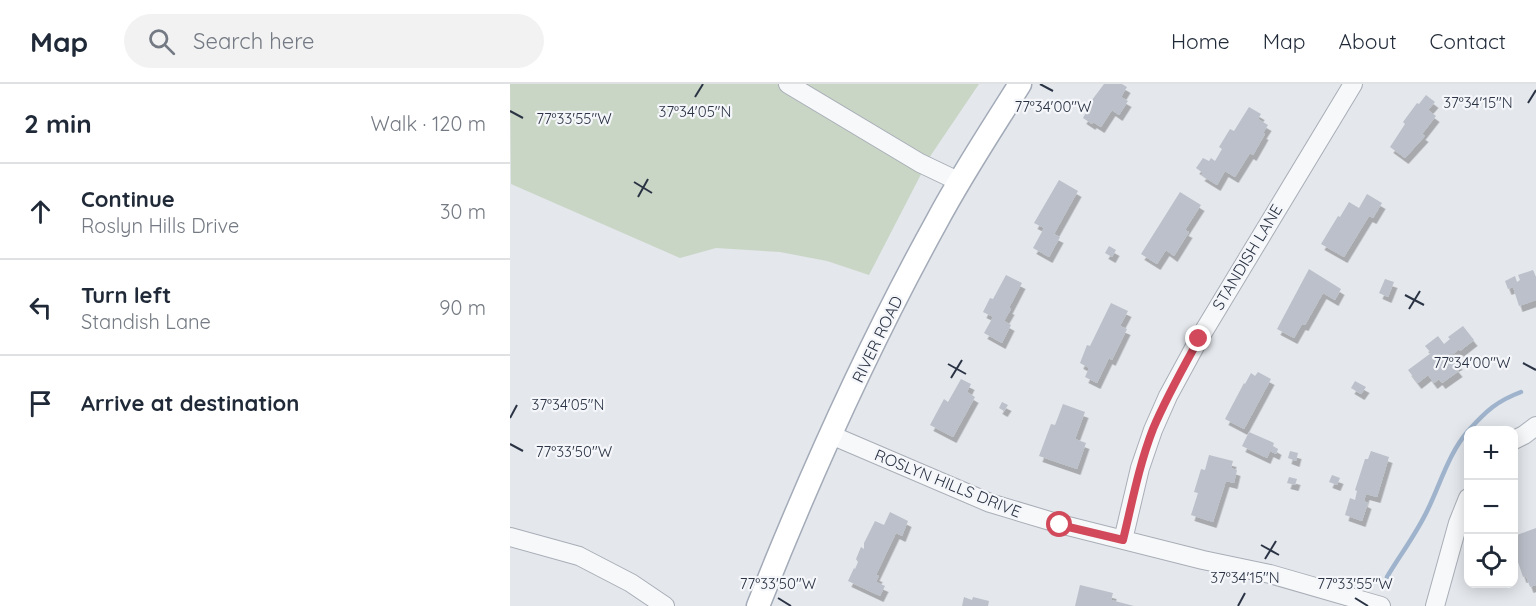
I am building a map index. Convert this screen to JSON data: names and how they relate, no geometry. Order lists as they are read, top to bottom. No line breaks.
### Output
{"streets":{"main road":["RIVER ROAD"],"street":["STANDISH LANE","ROSLYN HILLS DRIVE"]},"crossings":[["STANDISH LANE","ROSLYN HILLS DRIVE"],["RIVER ROAD","ROSLYN HILLS DRIVE"]],"page":{"header":"Map","search":"Search here","nav":["Home","Map","About","Contact"],"heading":["2 min","Walk · 120 m"],"list":[["Continue","Roslyn Hills Drive","30 m"],["Turn left","Standish Lane","90 m"],"Arrive at destination"],"map_buttons":["+","−"]},"coordinates":["37°34'15\"N","77°34'00\"W","37°34'05\"N","77°33'55\"W","77°33'50\"W"]}
